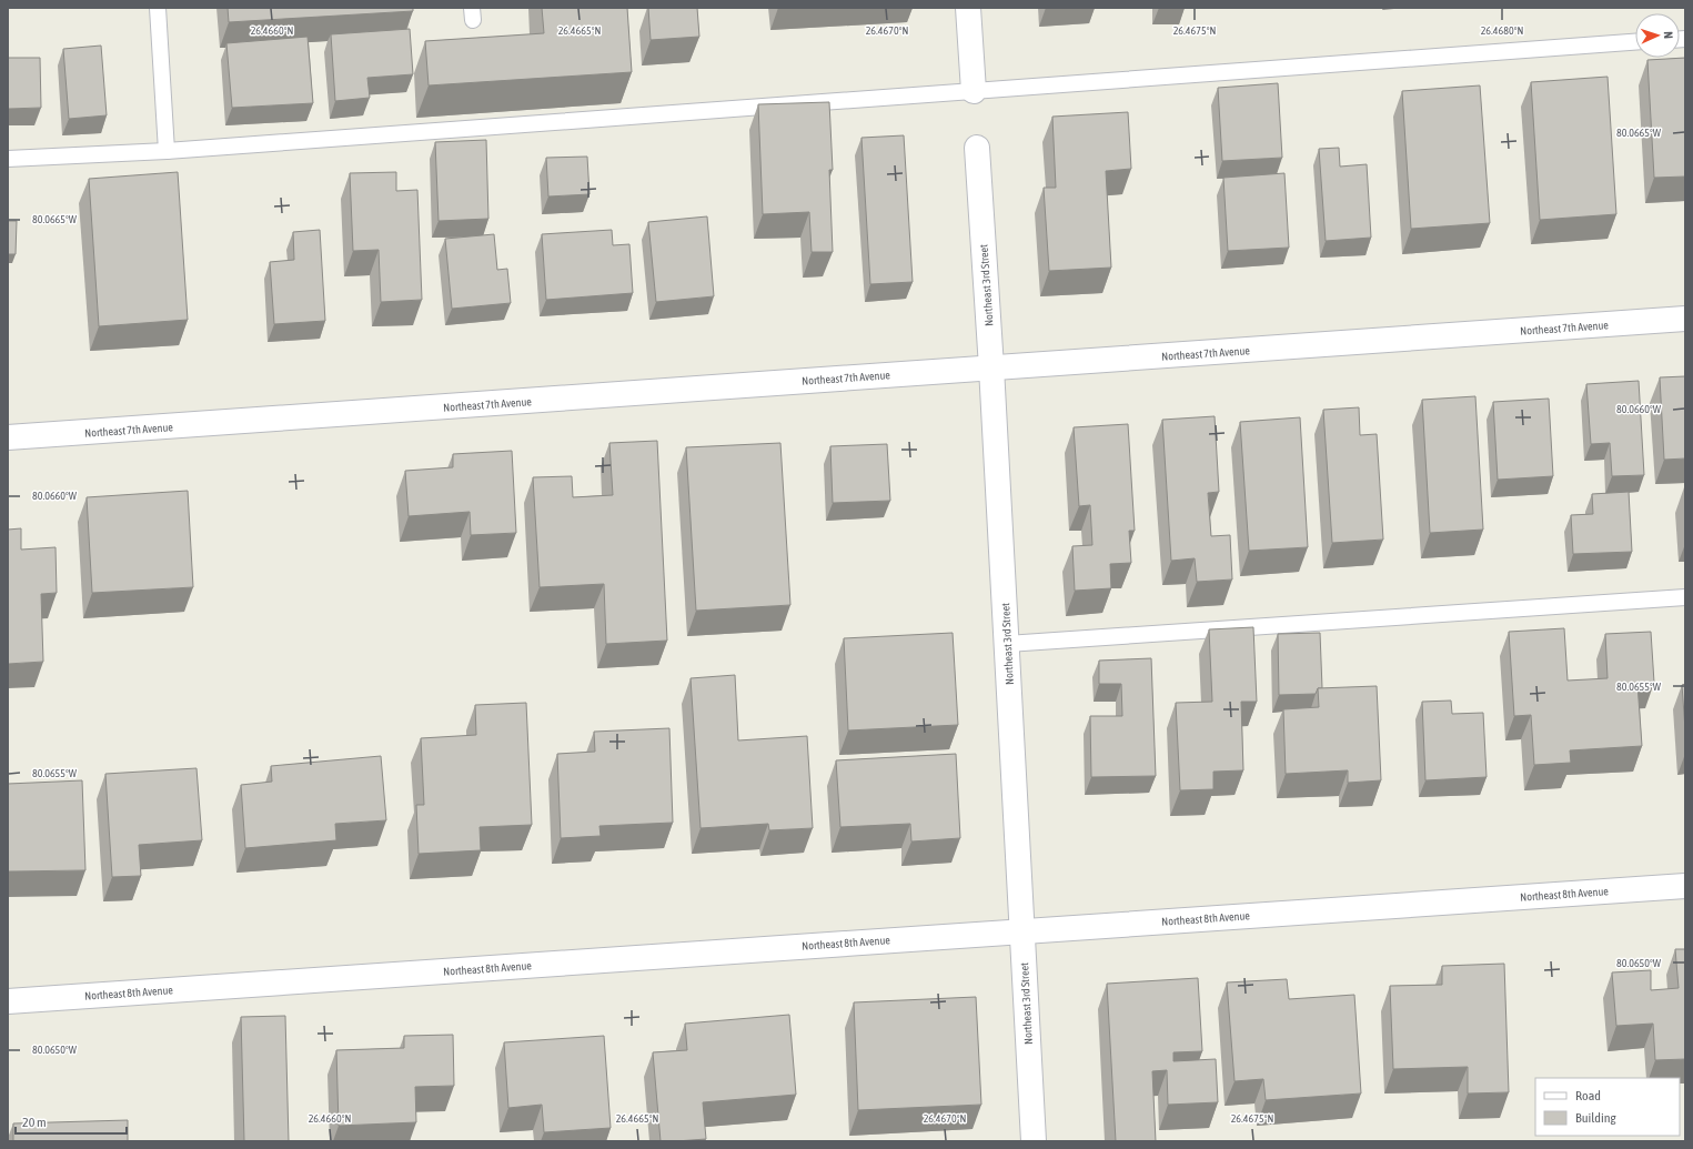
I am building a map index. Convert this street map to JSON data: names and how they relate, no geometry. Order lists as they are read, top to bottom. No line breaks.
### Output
{"streets":{"street":["Northeast 3rd Street","Northeast 7th Avenue","Northeast 8th Avenue"]},"crossings":[["Northeast 3rd Street","Northeast 7th Avenue"],["Northeast 3rd Street","Northeast 8th Avenue"]],"legend":["Road","Building"],"scale_bar":"20 m","north":"right","coordinates":["26.4660°N","26.4665°N","26.4670°N","26.4675°N","26.4680°N","80.0665°W","80.0660°W","80.0655°W","80.0650°W"]}
